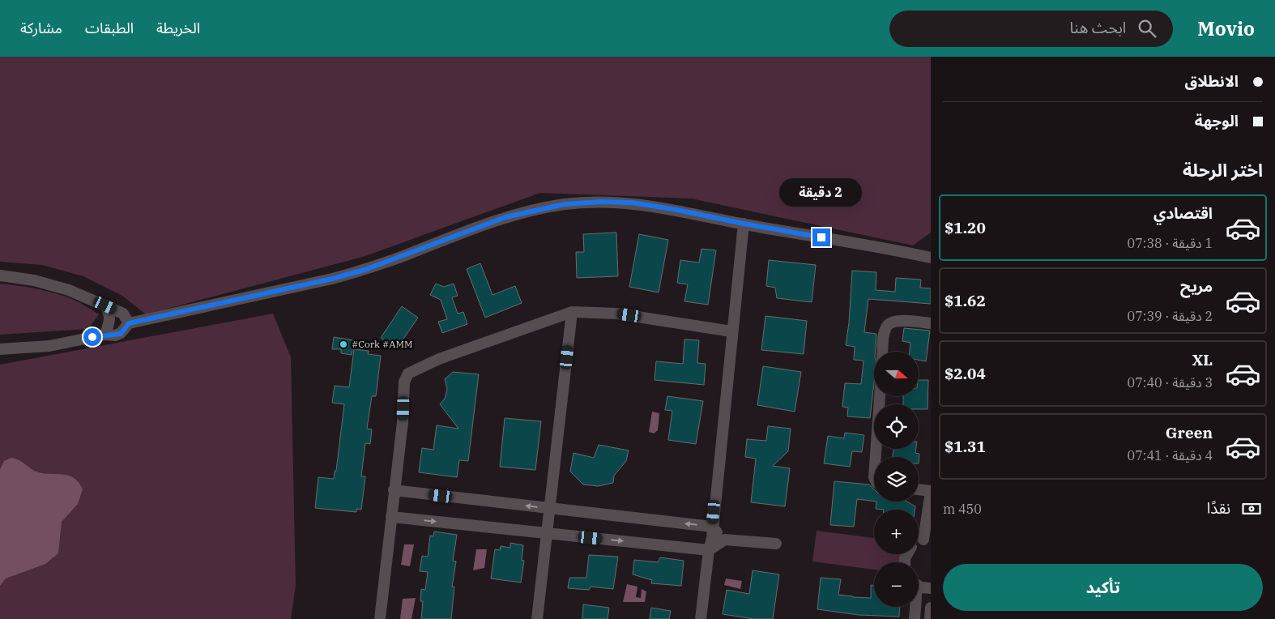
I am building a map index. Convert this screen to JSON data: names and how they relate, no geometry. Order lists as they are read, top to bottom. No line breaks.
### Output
{"places":["#Cork #AMM"],"north":"right","page":{"header":"Movio","search":"ابحث هنا","nav":["الخريطة","الطبقات","مشاركة"],"banner":["الانطلاق","الوجهة"],"heading":"اختر الرحلة","bubble":"2 دقيقة","list":[{"name":"اقتصادي","note":"1 دقيقة · 07:38","value":"$1.20"},{"name":"مريح","note":"2 دقيقة · 07:39","value":"$1.62"},{"name":"XL","note":"3 دقيقة · 07:40","value":"$2.04"},{"name":"Green","note":"4 دقيقة · 07:41","value":"$1.31"}],"map_buttons":["+","−"],"pay":["نقدًا","450 m"],"buttons":"تأكيد"}}
